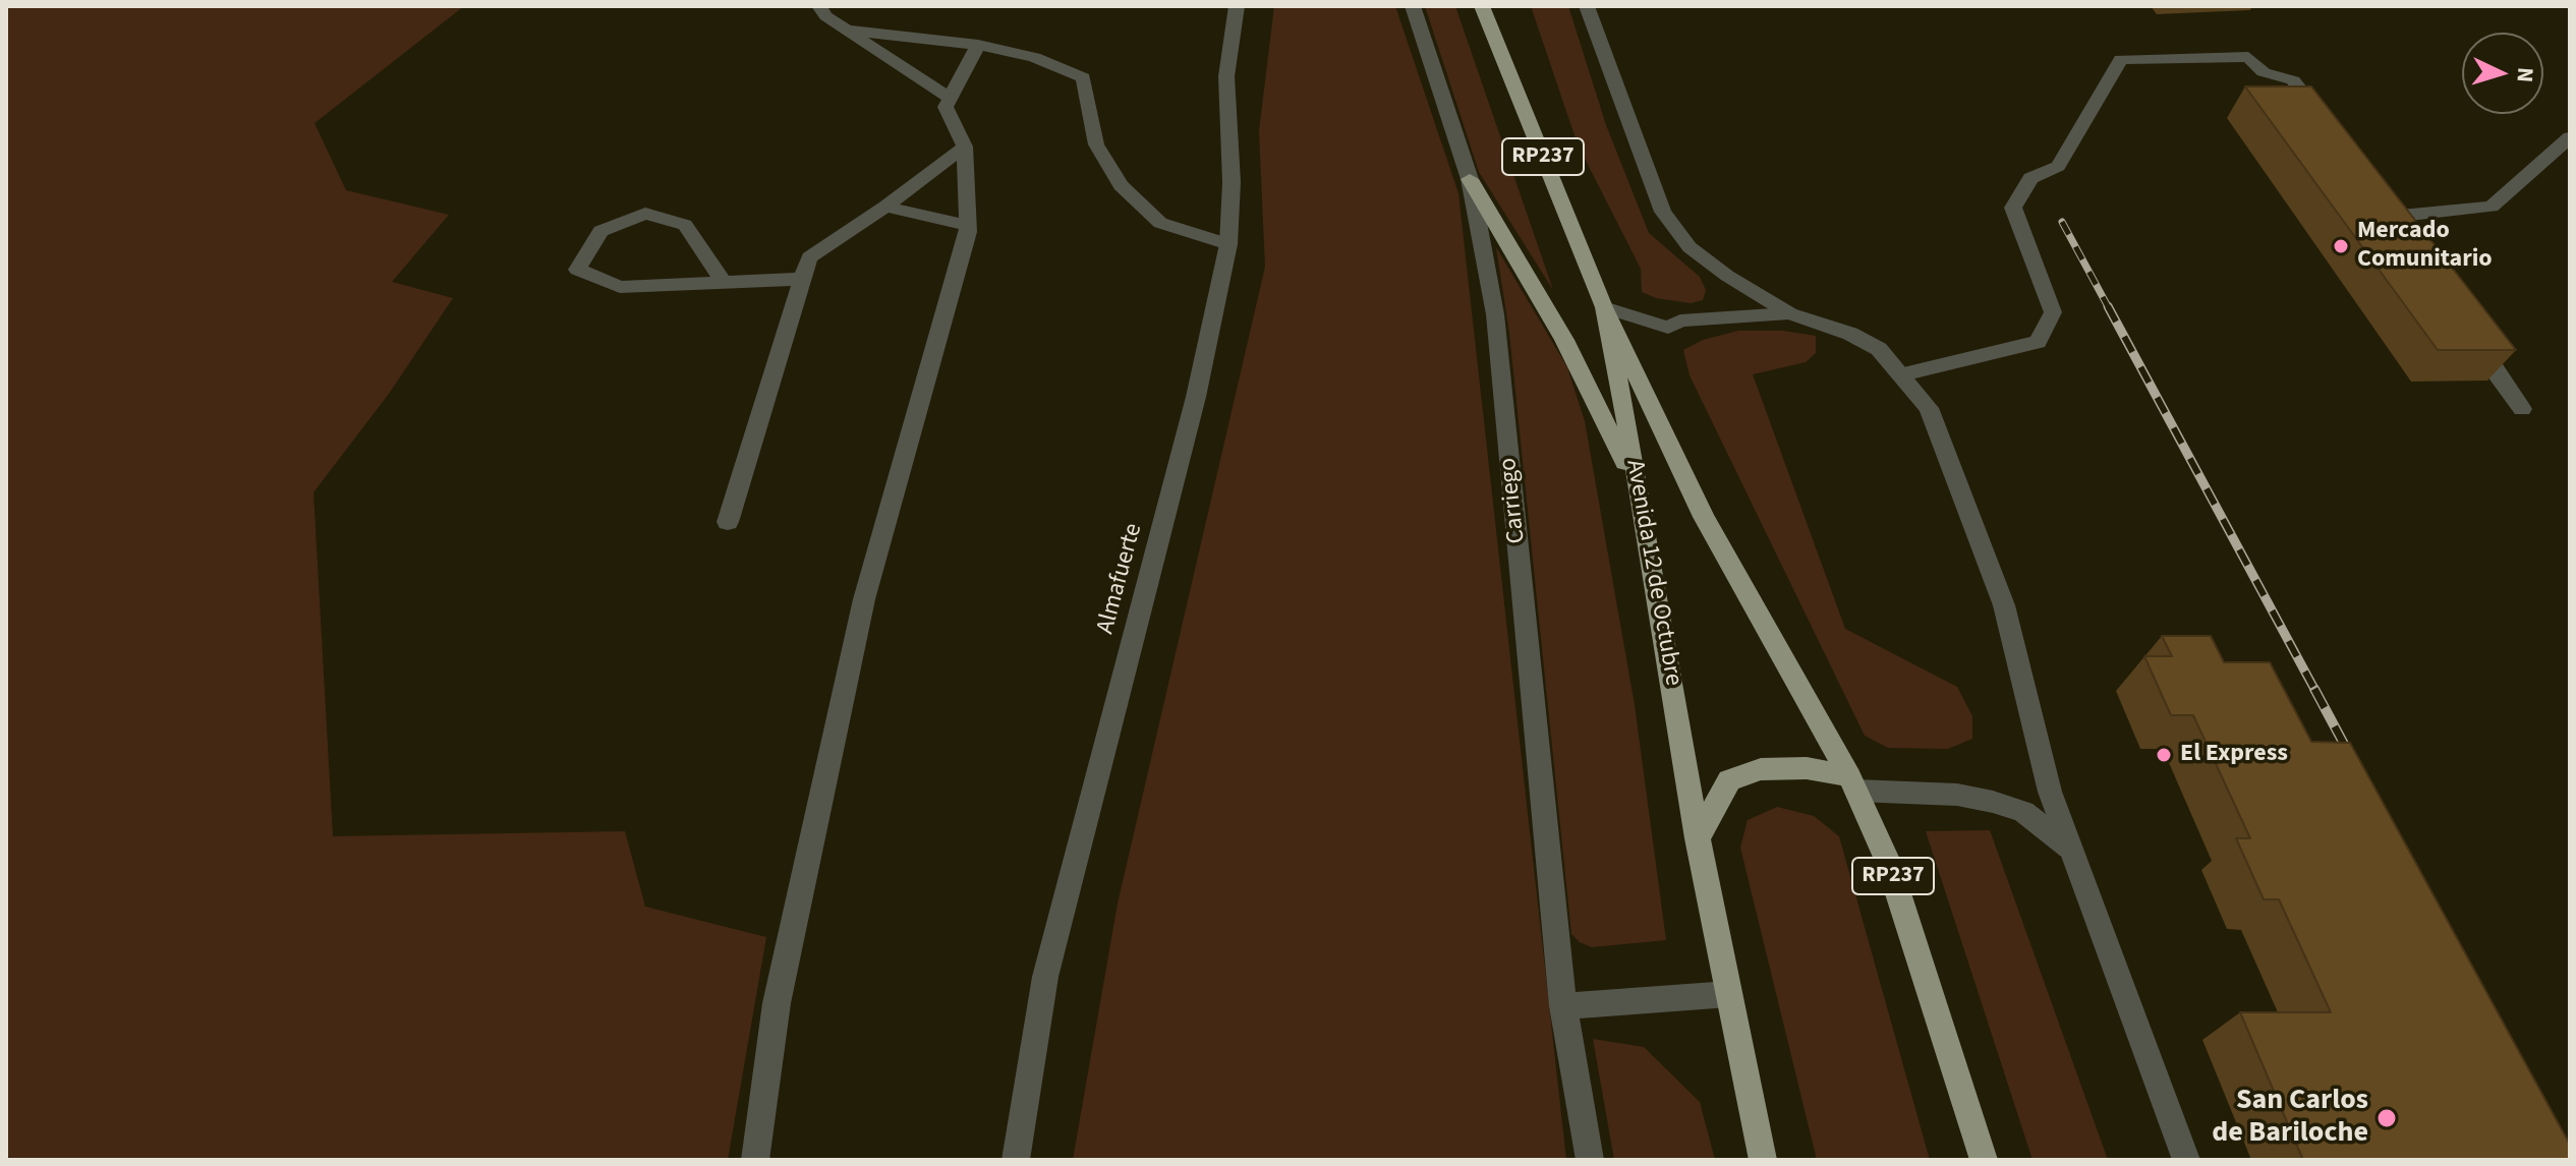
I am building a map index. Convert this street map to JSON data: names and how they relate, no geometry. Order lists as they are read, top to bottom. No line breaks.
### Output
{"streets":{"main road":["RP237","Avenida 12 de Octubre"],"street":["Carriego","Almafuerte"]},"places":["Mercado Comunitario","El Express","San Carlos de Bariloche"],"north":"right"}
